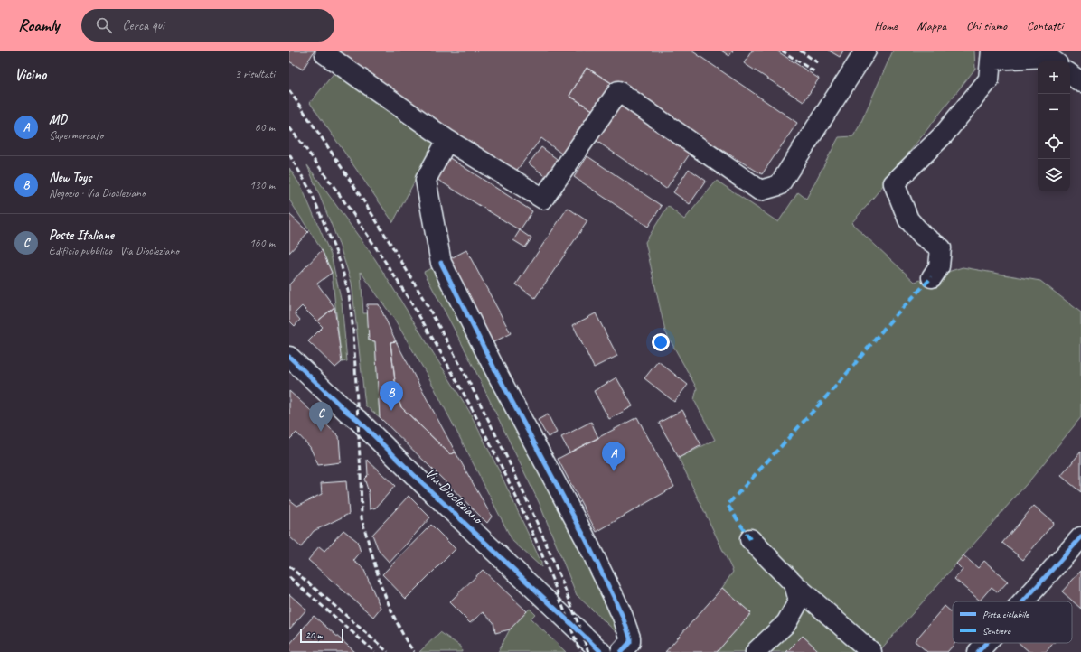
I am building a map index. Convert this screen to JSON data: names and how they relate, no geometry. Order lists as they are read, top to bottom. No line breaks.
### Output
{"streets":{"street":["Via Diocleziano"]},"legend":["Pista ciclabile","Sentiero"],"scale_bar":"20 m","page":{"header":"Roamly","search":"Cerca qui","nav":["Home","Mappa","Chi siamo","Contatti"],"heading":["Vicino","3 risultati"],"map_buttons":["+","−"],"list":[{"mark":"A","name":"MD","note":"Supermercato","value":"60 m"},{"mark":"B","name":"New Toys","note":"Negozio · Via Diocleziano","value":"130 m"},{"mark":"C","name":"Poste Italiane","note":"Edificio pubblico · Via Diocleziano","value":"160 m"}],"pins":["B","C","A"],"scale":"20 m"}}
